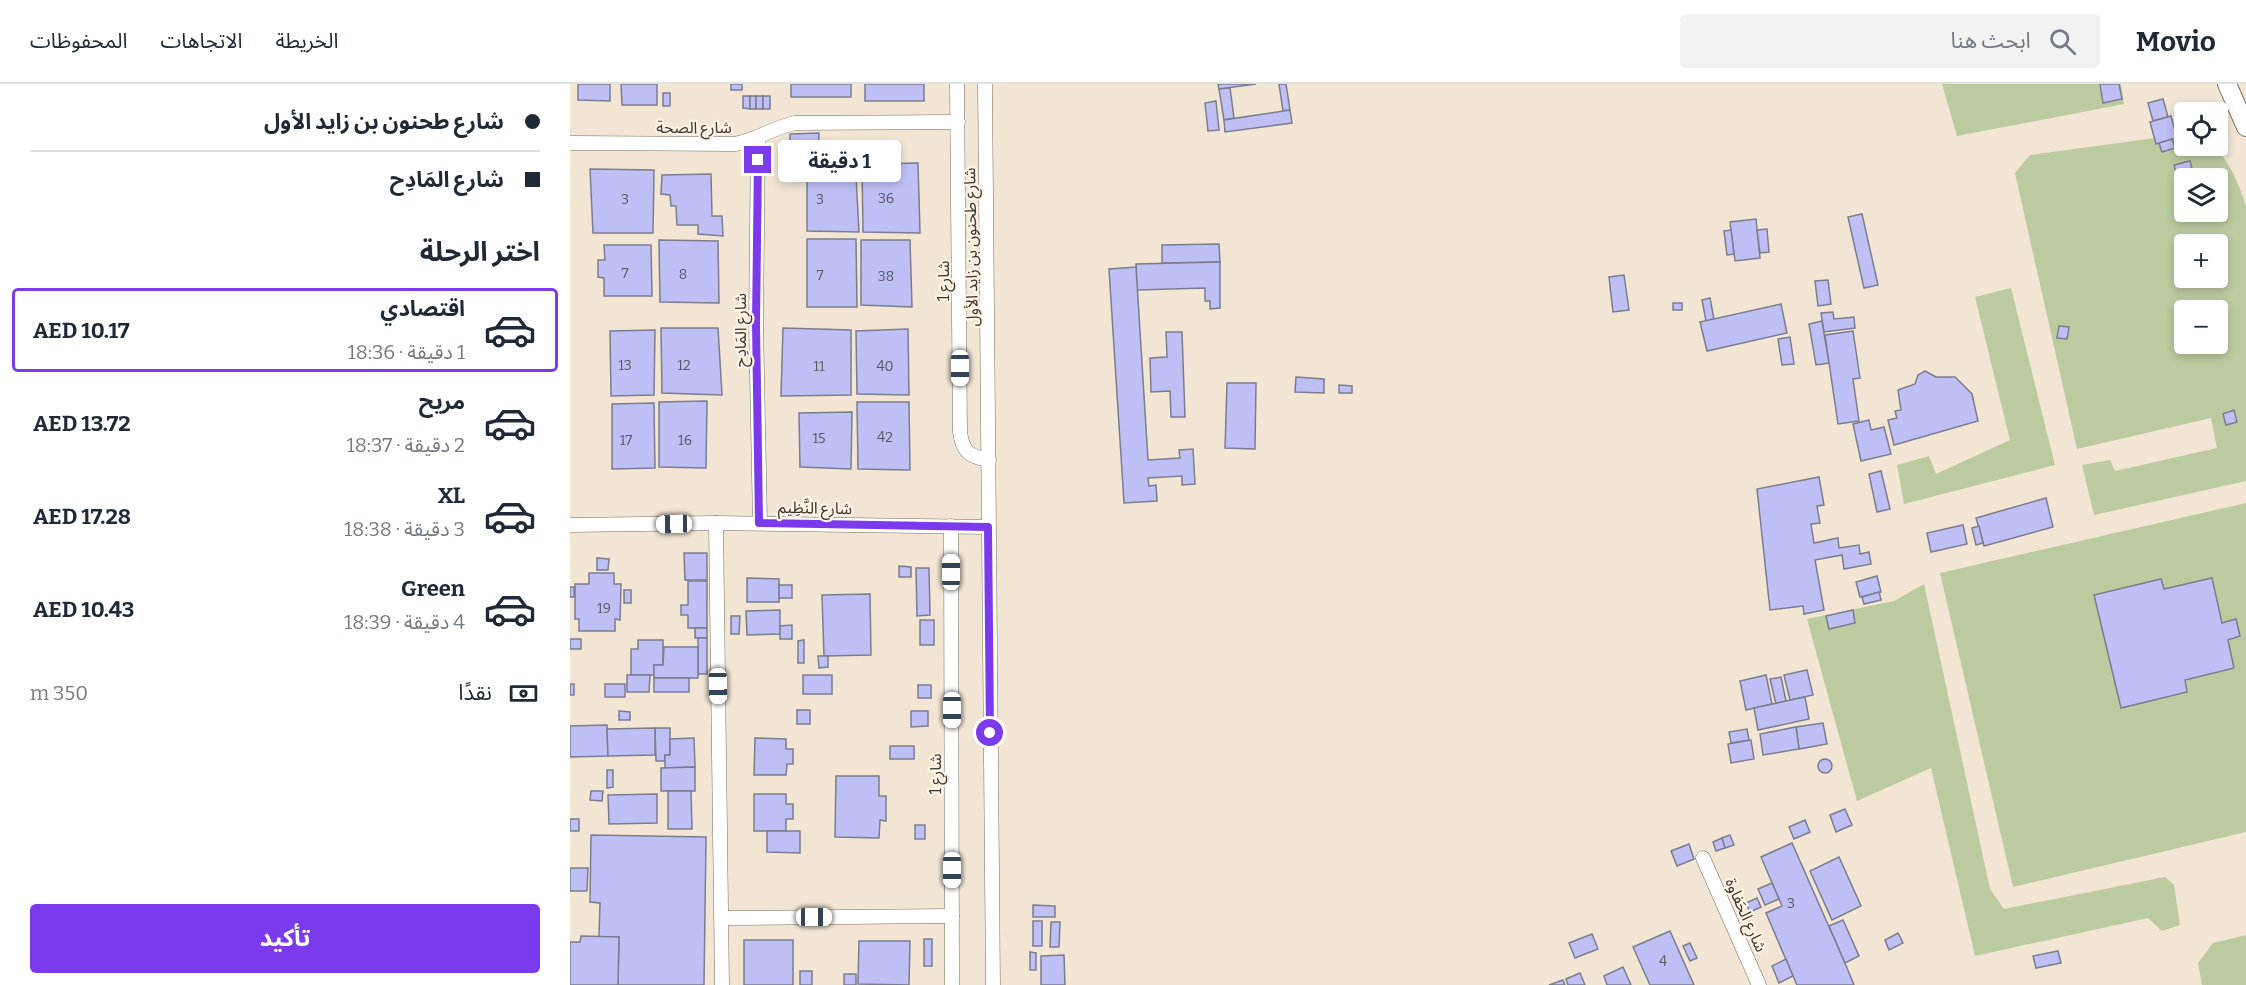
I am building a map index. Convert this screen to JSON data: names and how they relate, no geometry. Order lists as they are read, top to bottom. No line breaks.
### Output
{"streets":{"street":["شارع الصحة","شارع طحنون بن زايد الأول","شارع 1","شارع المَادِح","شارع النَّظِيم","شارع الحَفاوة"]},"crossings":[["شارع الصحة","شارع 1"],["شارع الصحة","شارع المَادِح"],["شارع طحنون بن زايد الأول","شارع 1"],["شارع طحنون بن زايد الأول","شارع النَّظِيم"],["شارع 1","شارع النَّظِيم"],["شارع المَادِح","شارع النَّظِيم"]],"house_numbers":["36","3","3","7","8","7","38","13","12","11","40","42","15","17","16","19","3","4"],"page":{"header":"Movio","search":"ابحث هنا","nav":["الخريطة","الاتجاهات","المحفوظات"],"banner":["شارع طحنون بن زايد الأول","شارع المَادِح"],"map_buttons":["+","−"],"bubble":"1 دقيقة","heading":"اختر الرحلة","list":[{"name":"اقتصادي","note":"1 دقيقة · 18:36","value":"AED 10.17"},{"name":"مريح","note":"2 دقيقة · 18:37","value":"AED 13.72"},{"name":"XL","note":"3 دقيقة · 18:38","value":"AED 17.28"},{"name":"Green","note":"4 دقيقة · 18:39","value":"AED 10.43"}],"pay":["نقدًا","350 m"],"buttons":"تأكيد"}}
